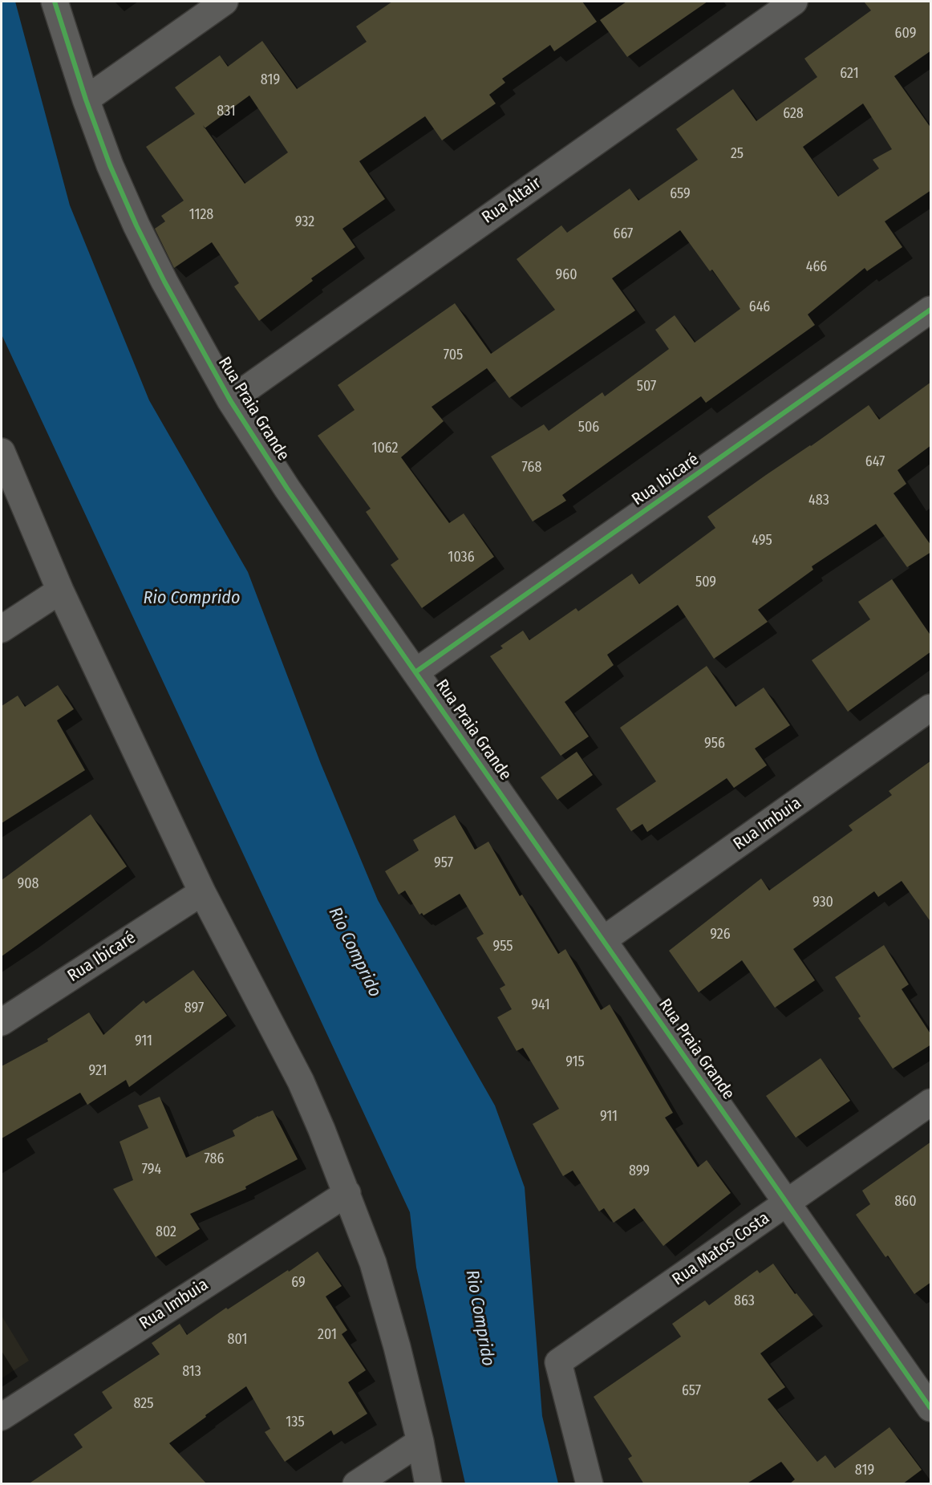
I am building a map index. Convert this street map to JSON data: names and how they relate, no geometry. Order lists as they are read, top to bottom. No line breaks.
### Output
{"streets":{"street":["Rua Altair","Rua Praia Grande","Rua Ibicaré","Rua Imbuia","Rua Matos Costa"]},"crossings":[["Rua Altair","Rua Praia Grande"],["Rua Praia Grande","Rua Ibicaré"],["Rua Praia Grande","Rua Imbuia"],["Rua Praia Grande","Rua Matos Costa"]],"water":["Rio Comprido"],"house_numbers":["609","621","819","831","628","25","659","1128","932","667","466","960","646","705","507","506","1062","647","768","483","495","1036","509","956","957","908","930","926","955","941","897","911","915","921","911","786","794","899","860","802","69","863","201","801","813","657","825","135","819"]}
